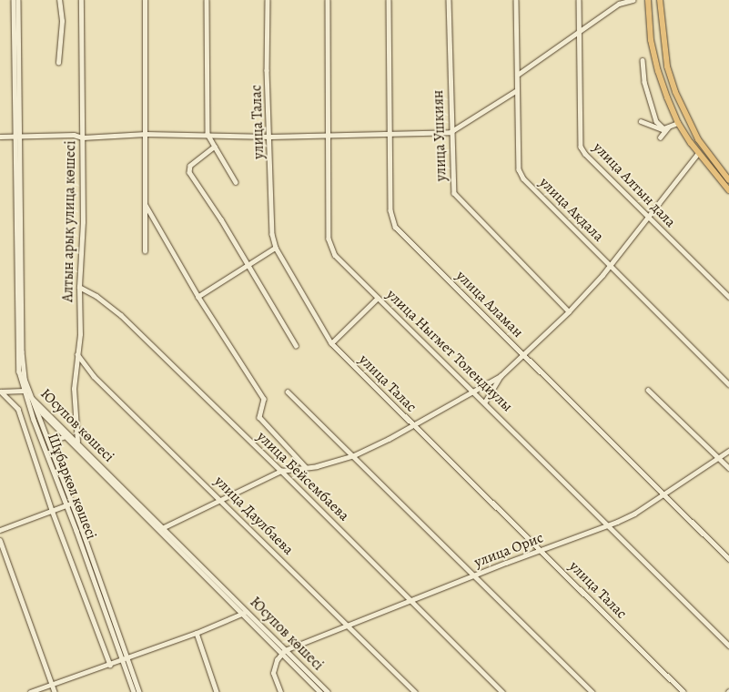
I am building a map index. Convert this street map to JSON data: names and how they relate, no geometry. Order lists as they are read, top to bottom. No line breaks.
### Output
{"streets":{"street":["улица Талас","улица Ушкиян","улица Алтын дала","улица Акдала","Алтын арық улица көшесі","улица Аламан","улица Ныгмет Толендиулы","Юсупов көшесі","улица Бейсембаева","Шұбаркөл көшесі","улица Даулбаева","улица Орис"]},"crossings":[["улица Талас","улица Орис"],["Алтын арық улица көшесі","Юсупов көшесі"],["Алтын арық улица көшесі","улица Бейсембаева"],["Алтын арық улица көшесі","улица Даулбаева"],["улица Аламан","улица Орис"],["улица Ныгмет Толендиулы","улица Орис"],["Юсупов көшесі","Шұбаркөл көшесі"],["Юсупов көшесі","улица Орис"],["улица Бейсембаева","улица Орис"],["улица Даулбаева","улица Орис"]]}
